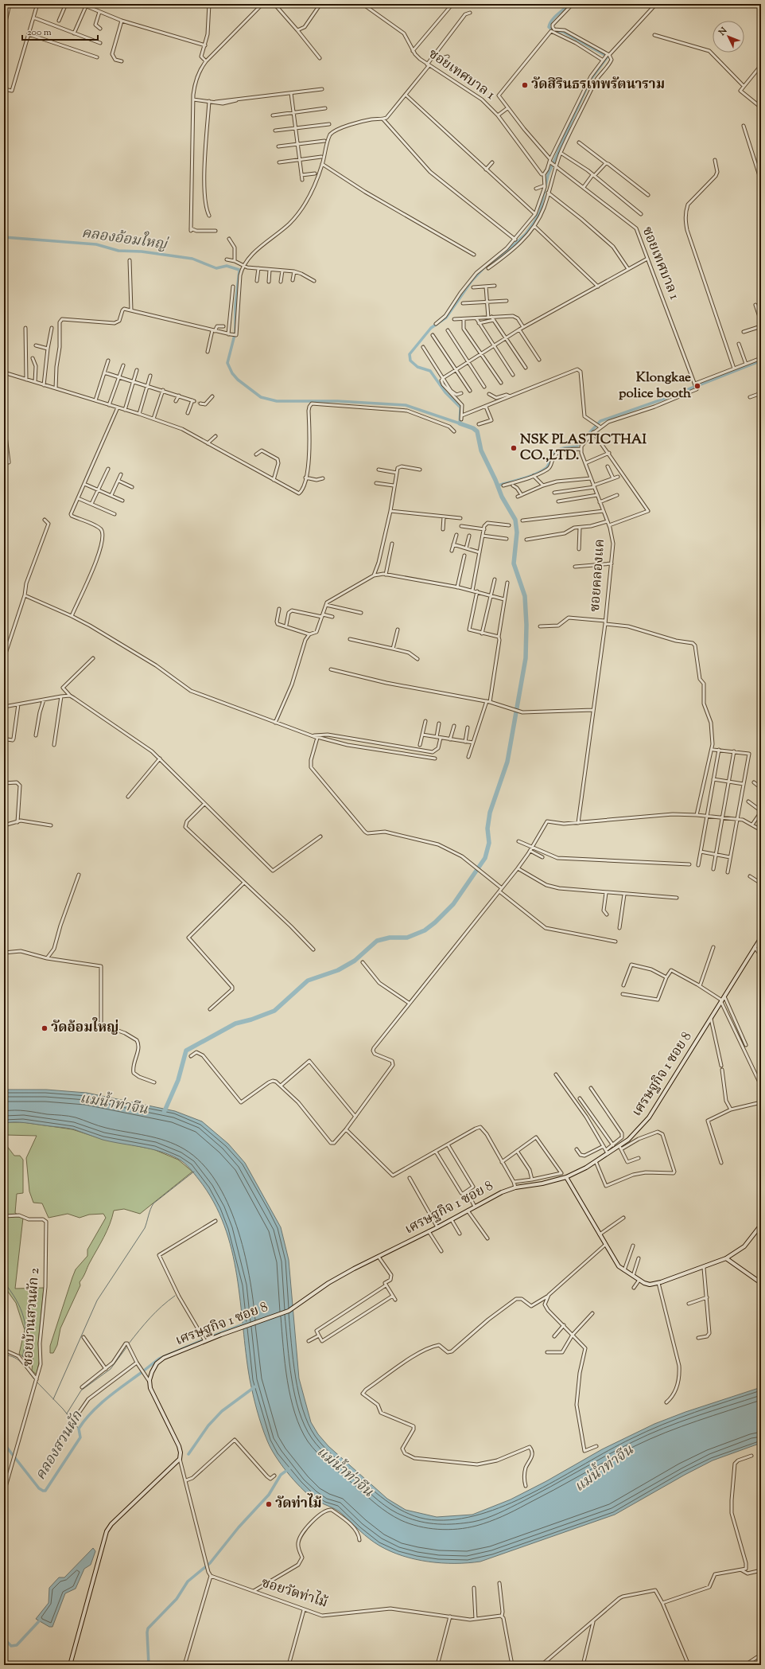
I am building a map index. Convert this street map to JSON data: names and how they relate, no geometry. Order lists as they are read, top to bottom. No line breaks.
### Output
{"streets":{"street":["ซอยเทศบาล 1","ซอยคลองแค","เศรษฐกิจ 1 ซอย 8","ซอยบ้านสวนผัก 2","ซอยวัดท่าไม้"]},"water":["คลองอ้อมใหญ่","แม่น้ำท่าจีน","คลองสวนผัก"],"places":["วัดสิรินธรเทพรัตนาราม","Klongkae police booth","NSK PLASTICTHAI CO.,LTD.","วัดอ้อมใหญ่","วัดท่าไม้"],"scale_bar":"200 m","north":"top left"}
